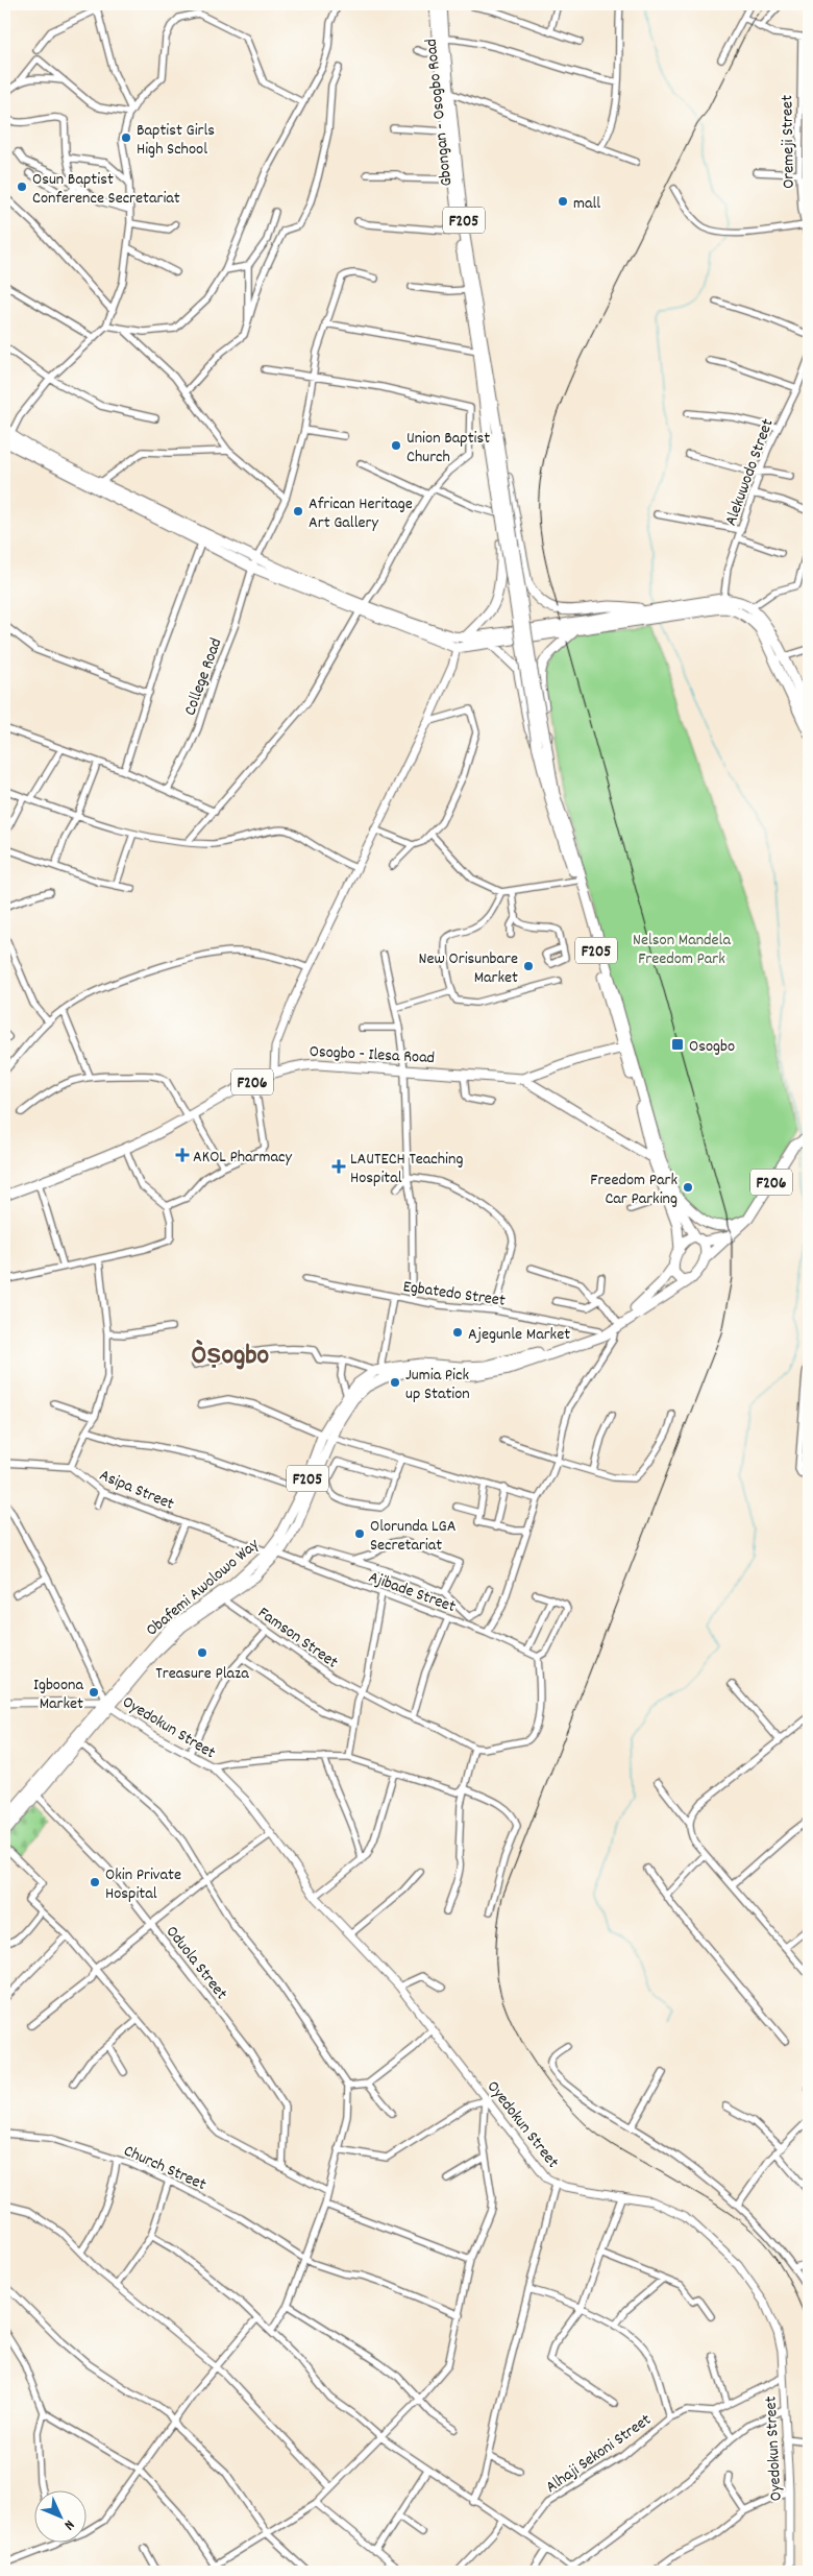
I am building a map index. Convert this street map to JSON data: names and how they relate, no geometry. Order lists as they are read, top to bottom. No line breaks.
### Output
{"streets":{"main road":["Gbongan - Osogbo Road","F205","Osogbo - Ilesa Road","F206","Obafemi Awolowo Way"],"street":["Oremeji Street","Alekuwodo Street","College Road","Egbatedo Street","Asipa Street","Ajibade Street","Famson Street","Oyedokun Street","Oduola Street","Church Street","Alhaji Sekoni Street"]},"crossings":[["Gbongan - Osogbo Road","F205"],["F205","Osogbo - Ilesa Road"],["F205","F206"],["F205","Obafemi Awolowo Way"],["Osogbo - Ilesa Road","F206"],["F206","Obafemi Awolowo Way"],["Egbatedo Street","Obafemi Awolowo Way"],["Asipa Street","Obafemi Awolowo Way"],["Asipa Street","Ajibade Street"],["Obafemi Awolowo Way","Ajibade Street"],["Obafemi Awolowo Way","Famson Street"],["Obafemi Awolowo Way","Oyedokun Street"],["Obafemi Awolowo Way","Oduola Street"],["Ajibade Street","Famson Street"]],"districts":["Òṣogbo"],"parks":["Nelson Mandela Freedom Park"],"places":{"other":["Baptist Girls High School","Osun Baptist Conference Secretariat","mall","Union Baptist Church","African Heritage Art Gallery","New Orisunbare Market","Freedom Park Car Parking","Ajegunle Market","Jumia Pick up Station","Olorunda LGA Secretariat","Treasure Plaza","Igboona Market","Okin Private Hospital"],"transit":["Osogbo"],"health":["AKOL Pharmacy","LAUTECH Teaching Hospital"]},"north":"bottom right"}
